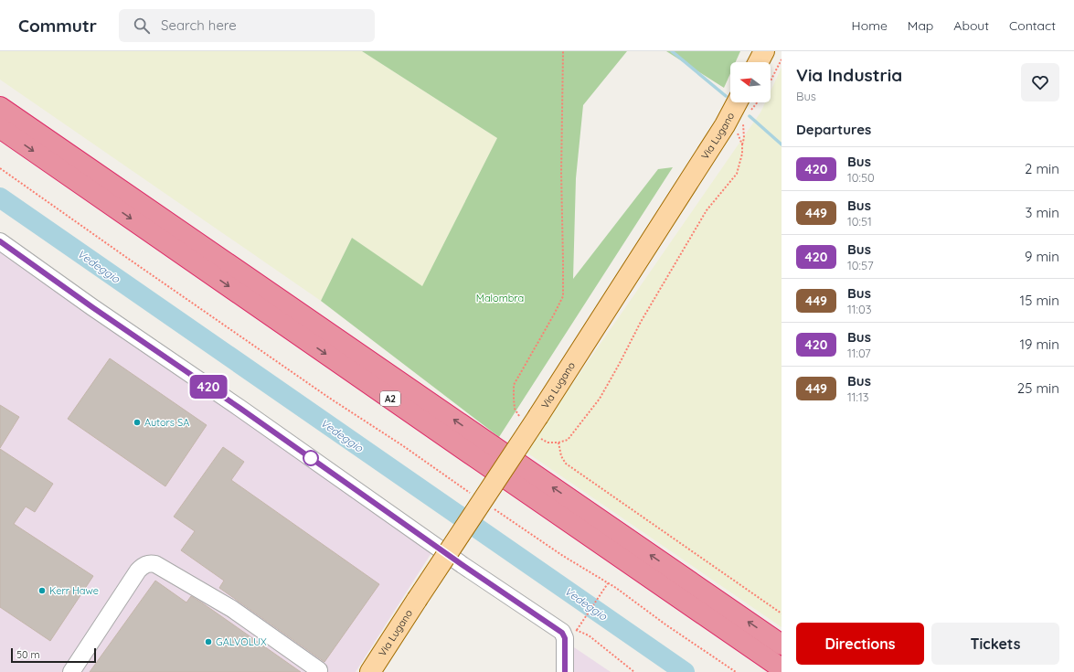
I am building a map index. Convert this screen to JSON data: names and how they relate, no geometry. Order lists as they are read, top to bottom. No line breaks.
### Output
{"streets":{"highway":["A2"],"main road":["Via Lugano"]},"water":["Vedeggio"],"parks":["Malombra"],"places":["Autors SA","Kerr Hawe","GALVOLUX"],"lines":["bus line 420"],"scale_bar":"50 m","north":"left","page":{"header":"Commutr","search":"Search here","nav":["Home","Map","About","Contact"],"on_map":"420","heading":[["Via Industria","Bus"],"Departures"],"list":[{"mark":"420","name":"Bus","note":"10:50","value":"2 min"},{"mark":"449","name":"Bus","note":"10:51","value":"3 min"},{"mark":"420","name":"Bus","note":"10:57","value":"9 min"},{"mark":"449","name":"Bus","note":"11:03","value":"15 min"},{"mark":"420","name":"Bus","note":"11:07","value":"19 min"},{"mark":"449","name":"Bus","note":"11:13","value":"25 min"}],"buttons":["Directions","Tickets"],"scale":"50 m"}}
